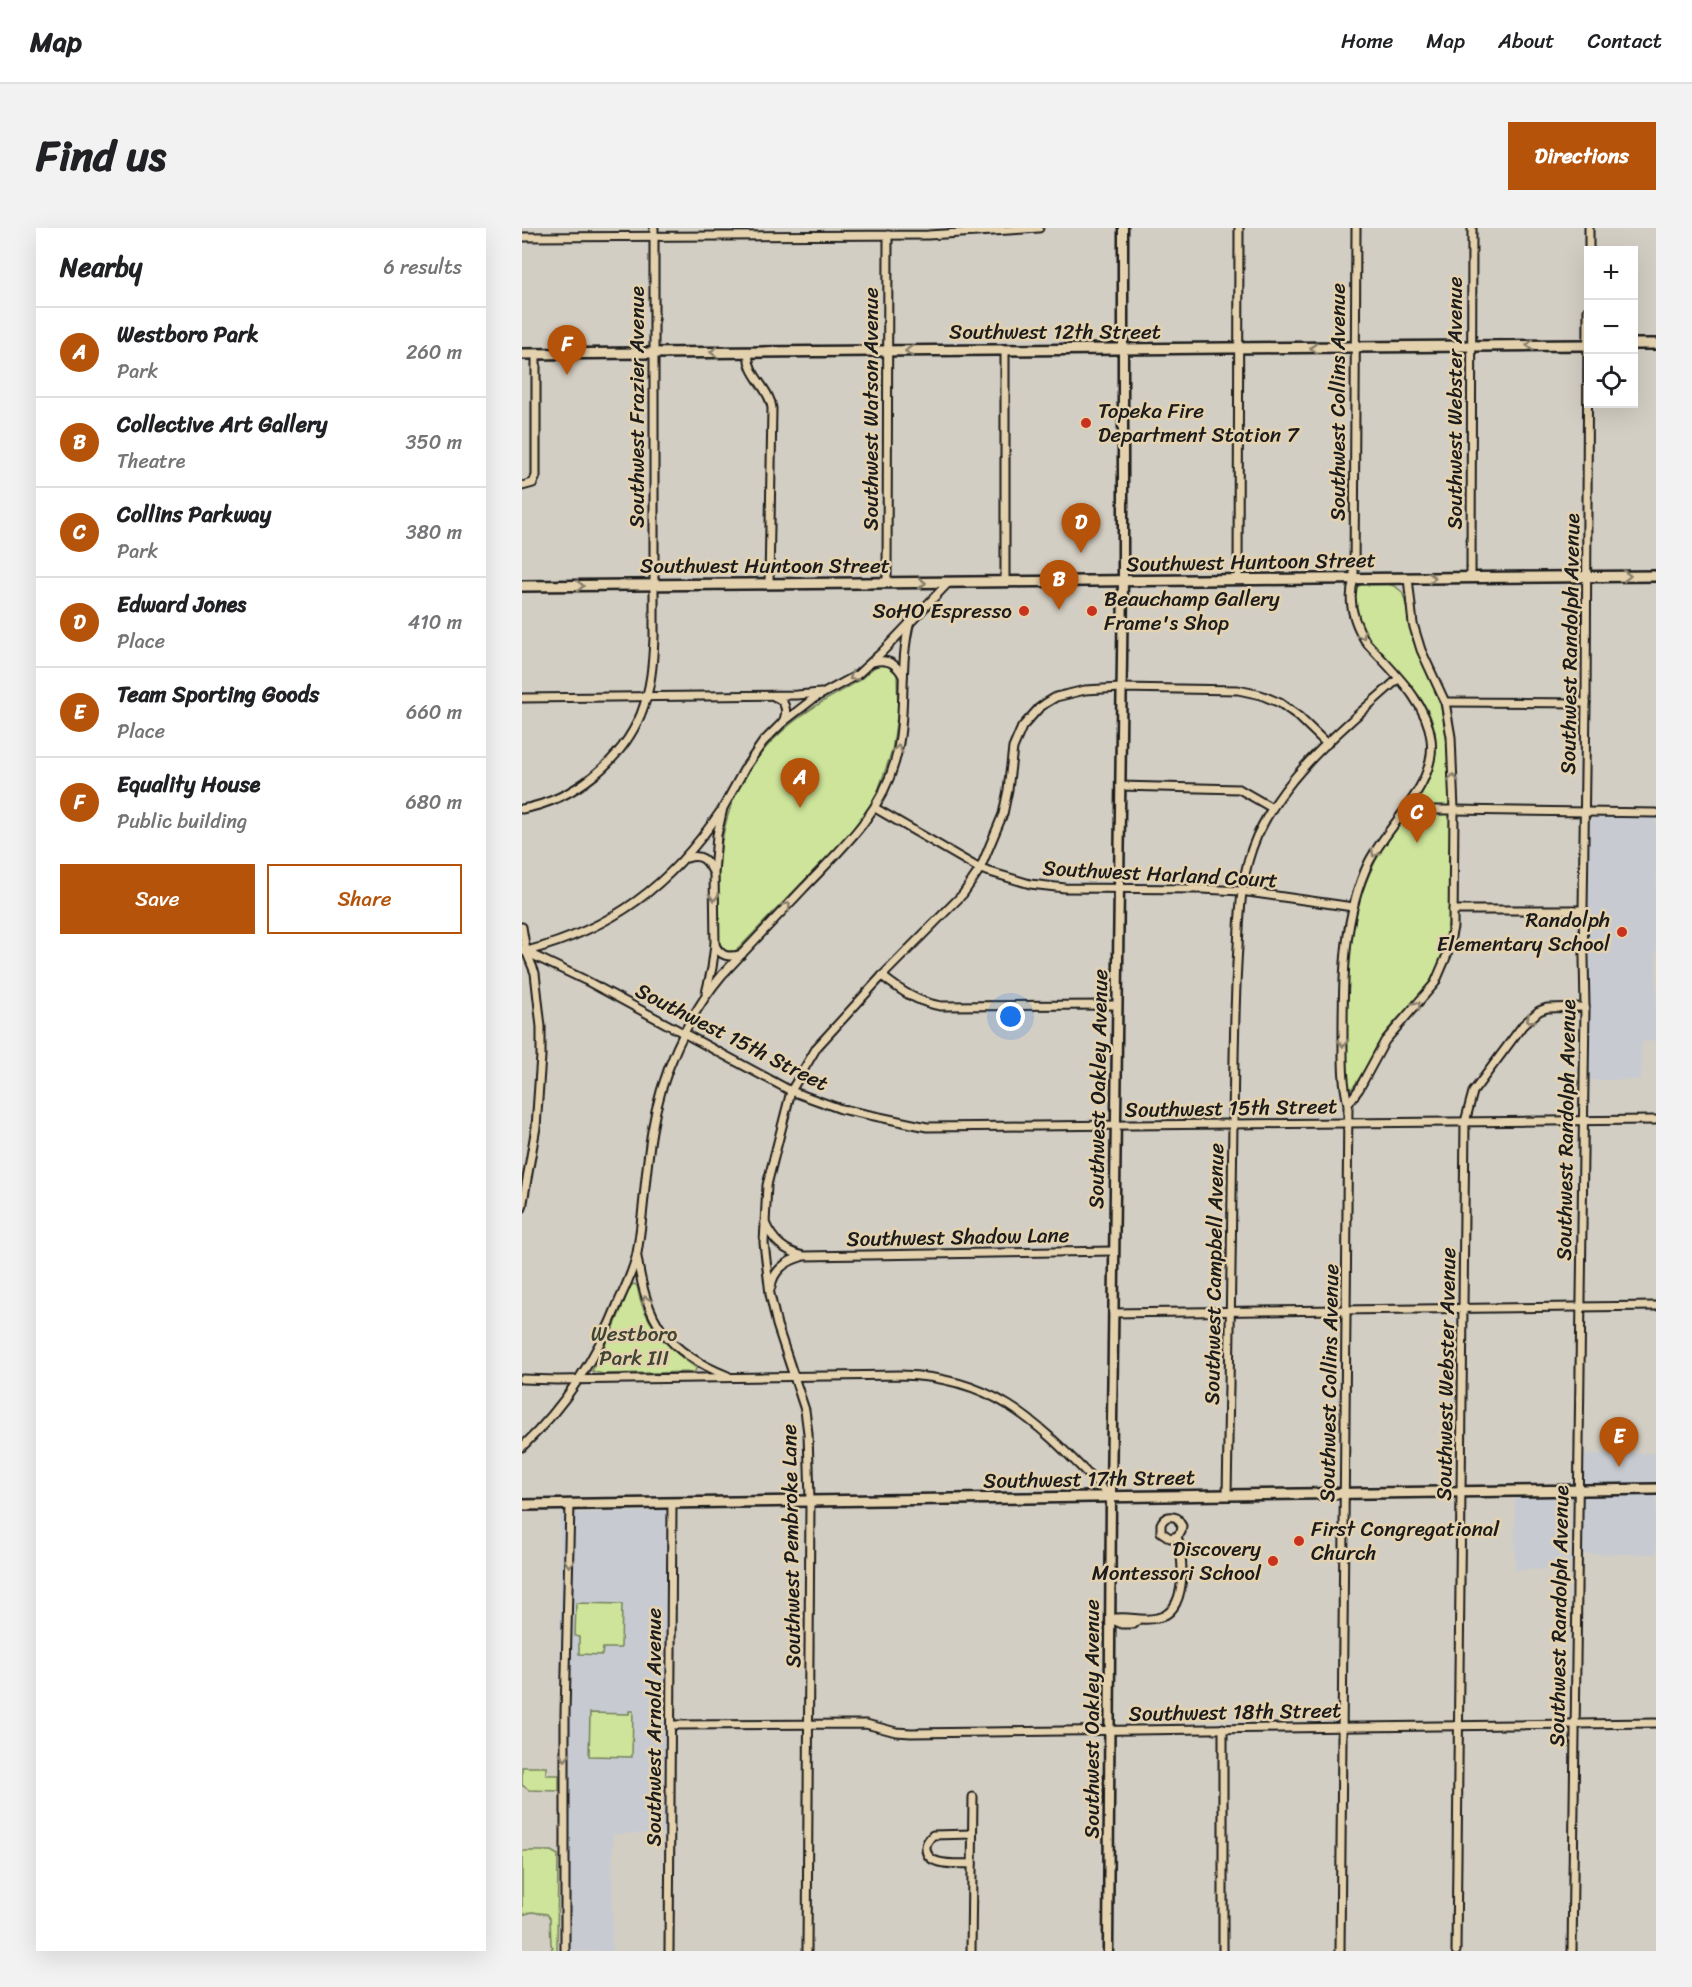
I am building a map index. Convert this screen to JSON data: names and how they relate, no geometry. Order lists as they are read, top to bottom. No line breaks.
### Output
{"streets":{"main road":["Southwest 12th Street","Southwest Huntoon Street","Southwest 17th Street"],"street":["Southwest Collins Avenue","Southwest Webster Avenue","Southwest Frazier Avenue","Southwest Watson Avenue","Southwest Randolph Avenue","Southwest Harland Court","Southwest 15th Street","Southwest Oakley Avenue","Southwest Shadow Lane","Southwest Campbell Avenue","Southwest Pembroke Lane","Southwest 18th Street","Southwest Arnold Avenue"]},"crossings":[["Southwest 12th Street","Southwest Collins Avenue"],["Southwest 12th Street","Southwest Webster Avenue"],["Southwest 12th Street","Southwest Frazier Avenue"],["Southwest 12th Street","Southwest Watson Avenue"],["Southwest 12th Street","Southwest Oakley Avenue"],["Southwest Collins Avenue","Southwest Huntoon Street"],["Southwest Collins Avenue","Southwest Harland Court"],["Southwest Collins Avenue","Southwest 15th Street"],["Southwest Collins Avenue","Southwest Campbell Avenue"],["Southwest Collins Avenue","Southwest 17th Street"],["Southwest Collins Avenue","Southwest 18th Street"],["Southwest Webster Avenue","Southwest Huntoon Street"],["Southwest Webster Avenue","Southwest Randolph Avenue"],["Southwest Webster Avenue","Southwest 15th Street"],["Southwest Webster Avenue","Southwest 17th Street"],["Southwest Webster Avenue","Southwest 18th Street"],["Southwest Frazier Avenue","Southwest Huntoon Street"],["Southwest Watson Avenue","Southwest Huntoon Street"],["Southwest Huntoon Street","Southwest Randolph Avenue"],["Southwest Huntoon Street","Southwest Oakley Avenue"],["Southwest Randolph Avenue","Southwest 15th Street"],["Southwest Randolph Avenue","Southwest 17th Street"],["Southwest Randolph Avenue","Southwest 18th Street"],["Southwest Harland Court","Southwest Oakley Avenue"],["Southwest Harland Court","Southwest Campbell Avenue"],["Southwest Harland Court","Southwest Pembroke Lane"],["Southwest 15th Street","Southwest Oakley Avenue"],["Southwest 15th Street","Southwest Campbell Avenue"],["Southwest 15th Street","Southwest Pembroke Lane"],["Southwest Oakley Avenue","Southwest Shadow Lane"],["Southwest Oakley Avenue","Southwest 17th Street"],["Southwest Oakley Avenue","Southwest Pembroke Lane"],["Southwest Oakley Avenue","Southwest 18th Street"],["Southwest Shadow Lane","Southwest Pembroke Lane"],["Southwest Campbell Avenue","Southwest 17th Street"],["Southwest Campbell Avenue","Southwest Pembroke Lane"],["Southwest 17th Street","Southwest Pembroke Lane"],["Southwest 17th Street","Southwest Arnold Avenue"],["Southwest Pembroke Lane","Southwest 18th Street"],["Southwest 18th Street","Southwest Arnold Avenue"]],"one_way":["Southwest 12th Street"],"parks":["Westboro Park III"],"places":["Topeka Fire Department Station 7","SoHO Espresso","Beauchamp Gallery Frame's Shop","Randolph Elementary School","First Congregational Church","Discovery Montessori School"],"page":{"header":"Map","nav":["Home","Map","About","Contact"],"title":"Find us","buttons":["Directions",["Save","Share"]],"heading":["Nearby","6 results"],"map_buttons":["+","−"],"list":[{"mark":"A","name":"Westboro Park","note":"Park","value":"260 m"},{"mark":"B","name":"Collective Art Gallery","note":"Theatre","value":"350 m"},{"mark":"C","name":"Collins Parkway","note":"Park","value":"380 m"},{"mark":"D","name":"Edward Jones","note":"Place","value":"410 m"},{"mark":"E","name":"Team Sporting Goods","note":"Place","value":"660 m"},{"mark":"F","name":"Equality House","note":"Public building","value":"680 m"}],"pins":["F","D","B","A","C","E"]}}
